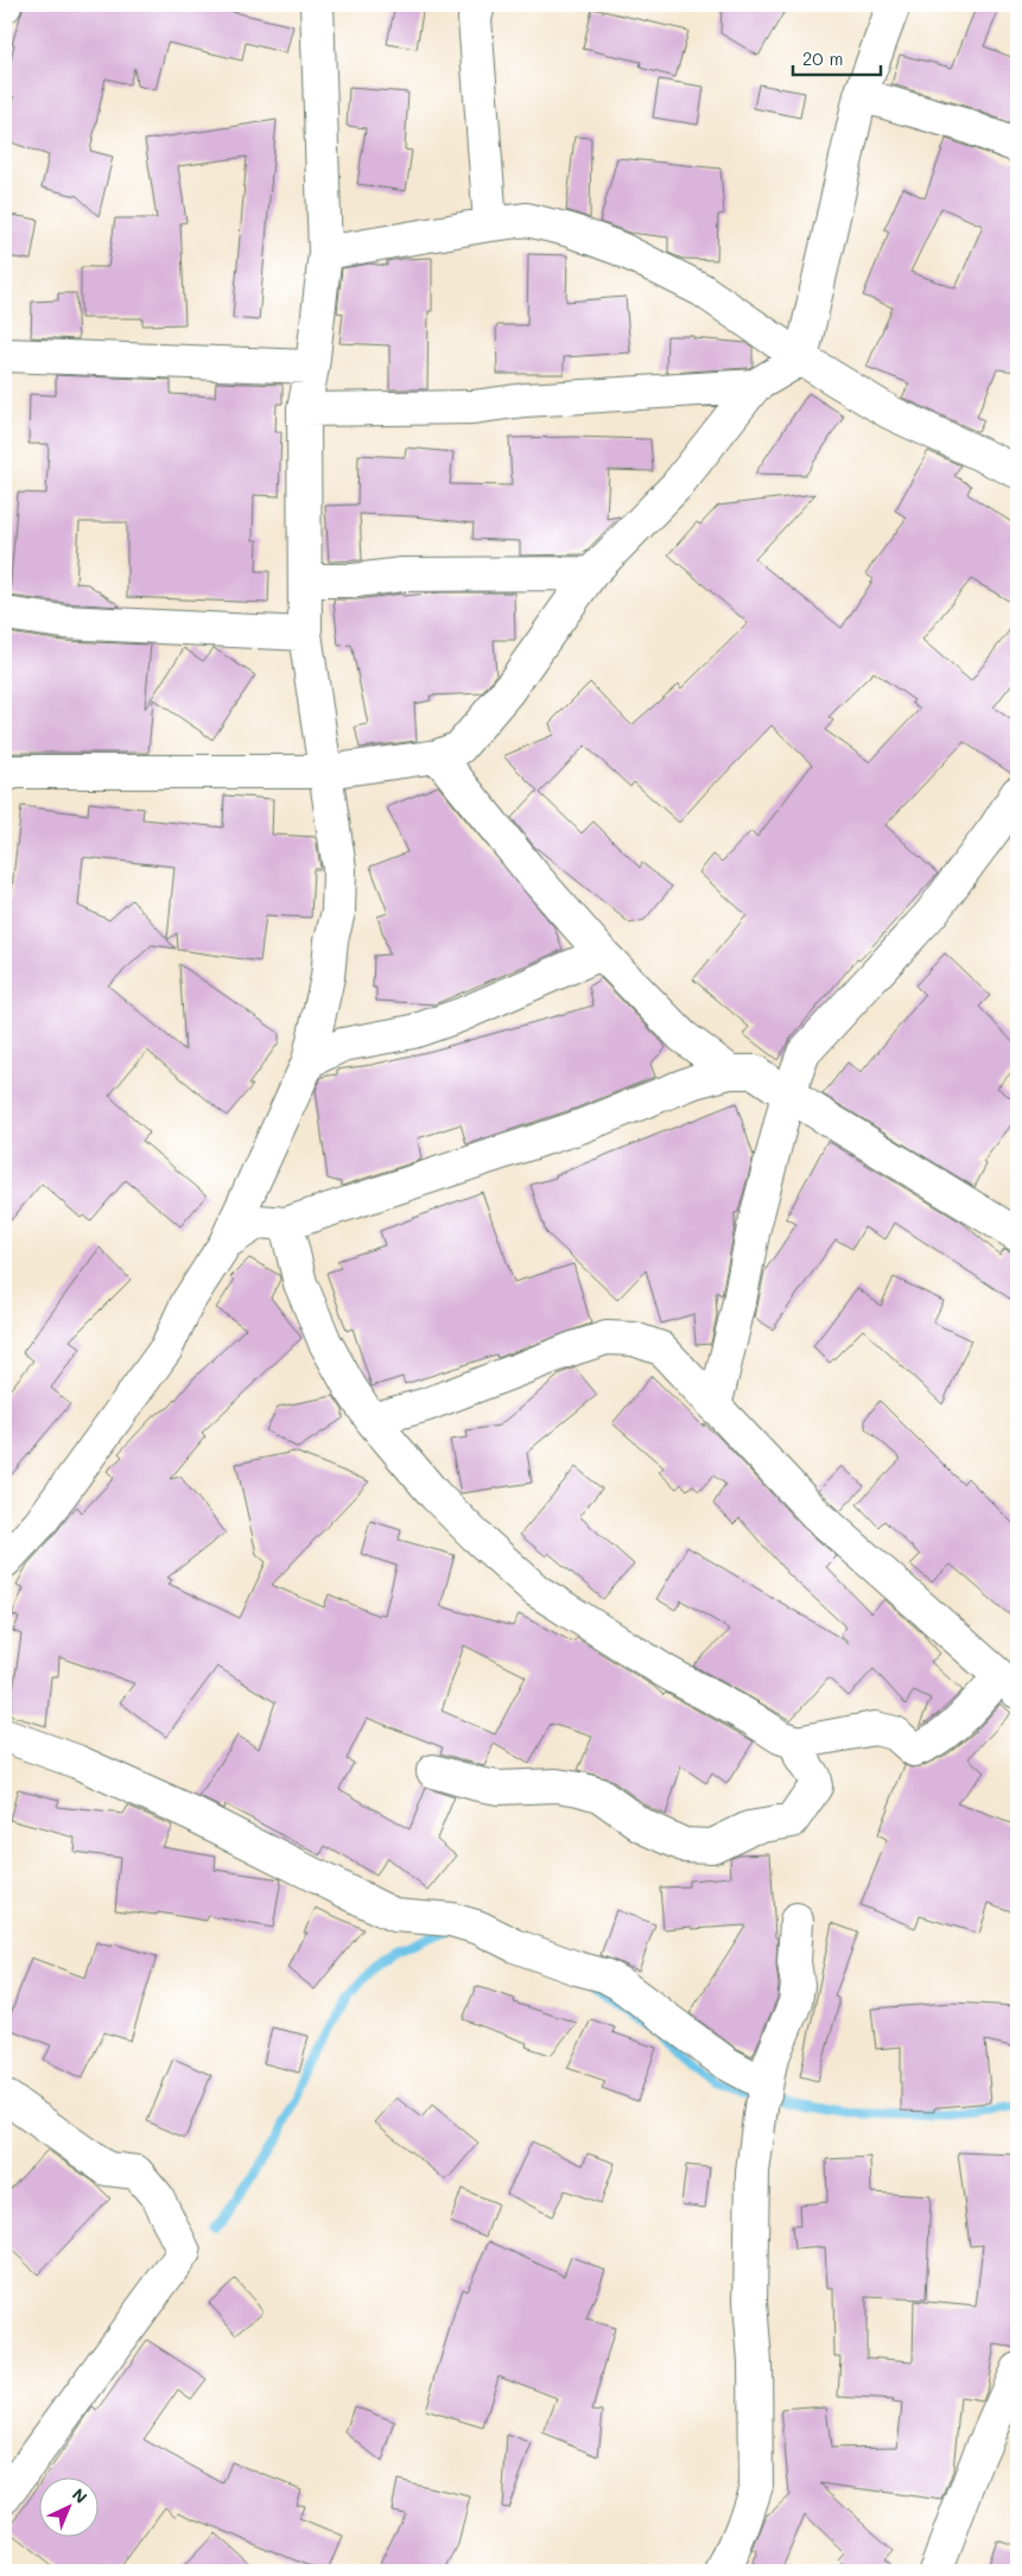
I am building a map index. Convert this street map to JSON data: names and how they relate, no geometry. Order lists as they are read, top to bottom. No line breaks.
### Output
{"scale_bar":"20 m","north":"top right"}
